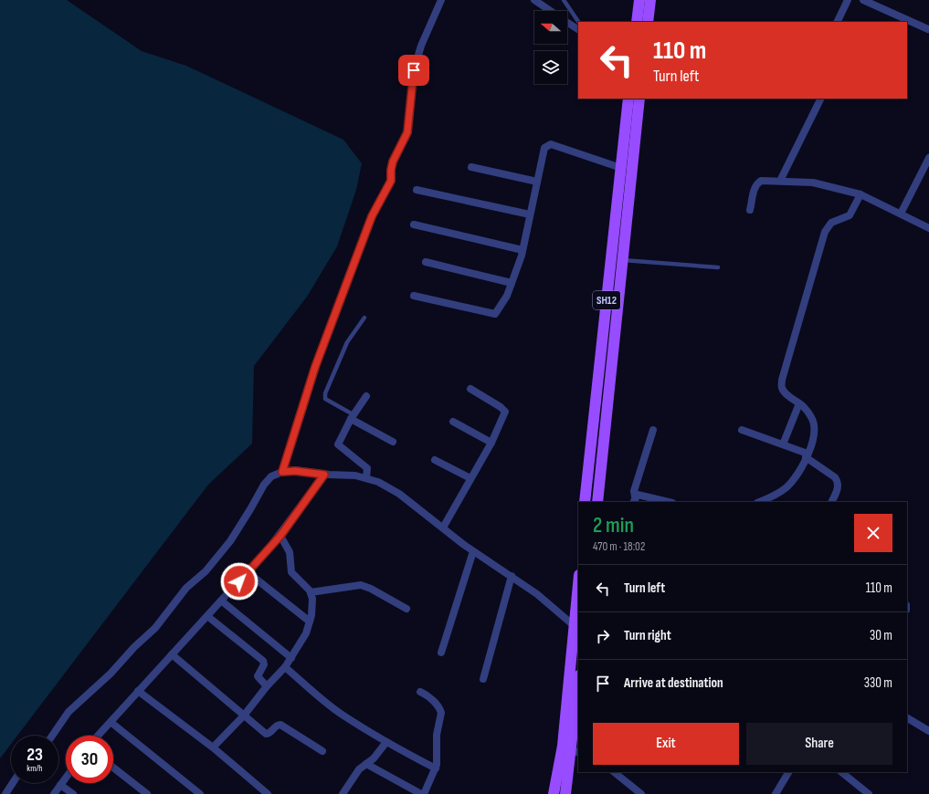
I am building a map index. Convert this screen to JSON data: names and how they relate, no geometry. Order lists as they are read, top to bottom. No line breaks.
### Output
{"streets":{"main road":["SH12"]},"north":"left","page":{"turn":["110 m","Turn left"],"heading":["2 min","470 m · 18:02"],"list":[{"name":"Turn left","value":"110 m"},{"name":"Turn right","value":"30 m"},{"name":"Arrive at destination","value":"330 m"}],"buttons":["Exit","Share"],"speed":"23 km/h","limit":"30"}}
